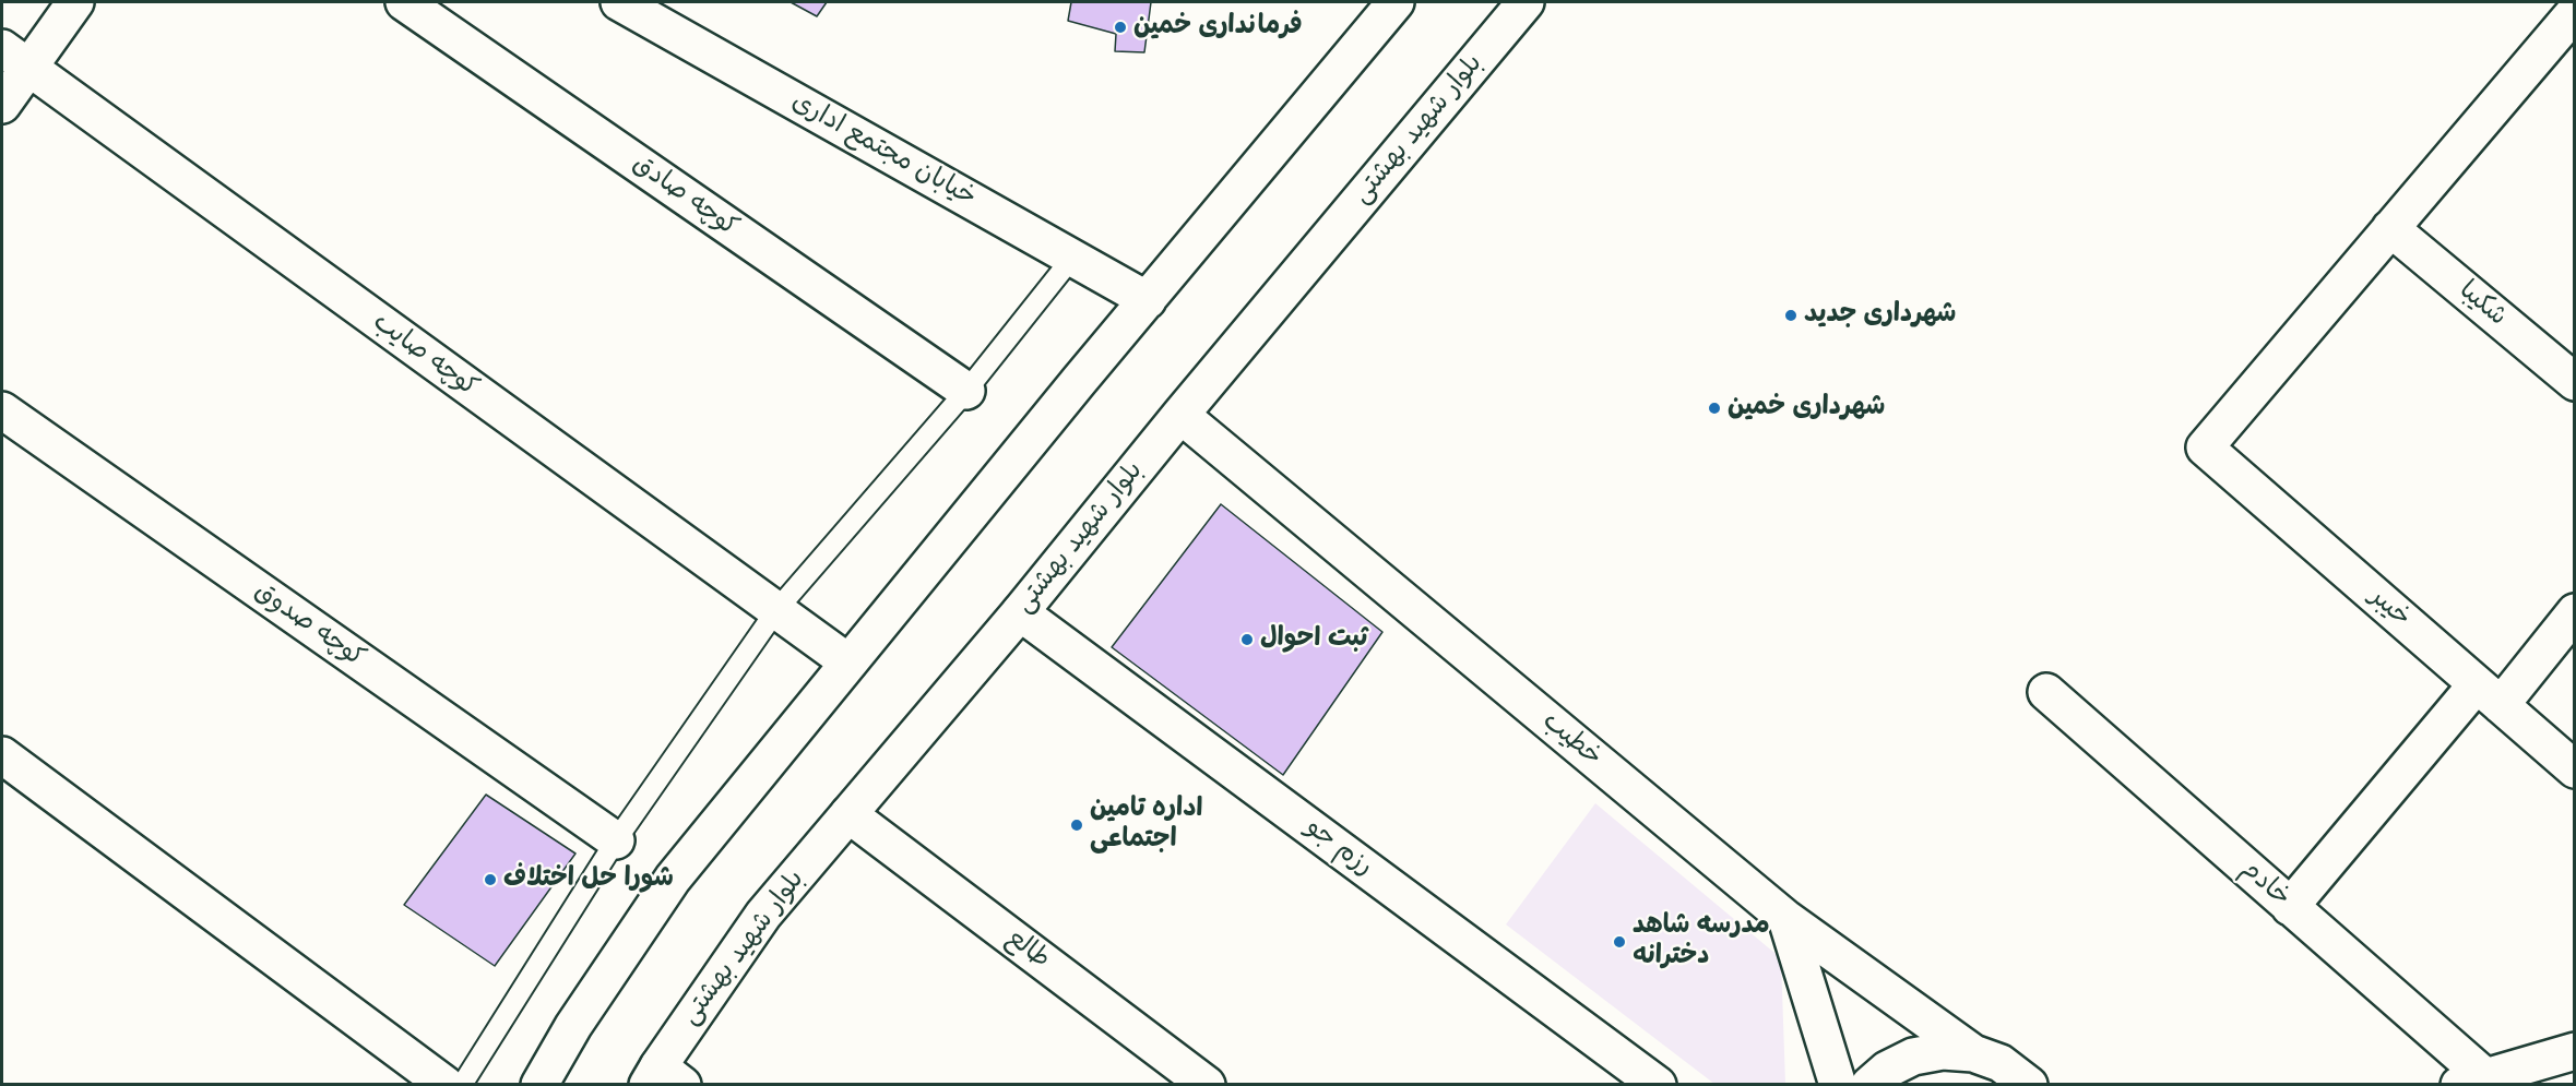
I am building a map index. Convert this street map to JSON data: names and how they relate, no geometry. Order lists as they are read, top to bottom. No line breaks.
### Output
{"streets":{"street":["بلوار شهید بهشتی","خیابان مجتمع اداری","کوچه صادق","شکیبا","کوچه صایب","خیبر","کوچه صدوق","خطیب","رزم جو","خادم","طالع"]},"crossings":[["بلوار شهید بهشتی","خطیب"],["بلوار شهید بهشتی","رزم جو"],["بلوار شهید بهشتی","طالع"],["شکیبا","خیبر"]],"places":["فرمانداری خمین","شهرداری جدید","شهرداری خمین","ثبت احوال","اداره تامین اجتماعی","شورا حل اختلاف","مدرسه شاهد دخترانه"]}
